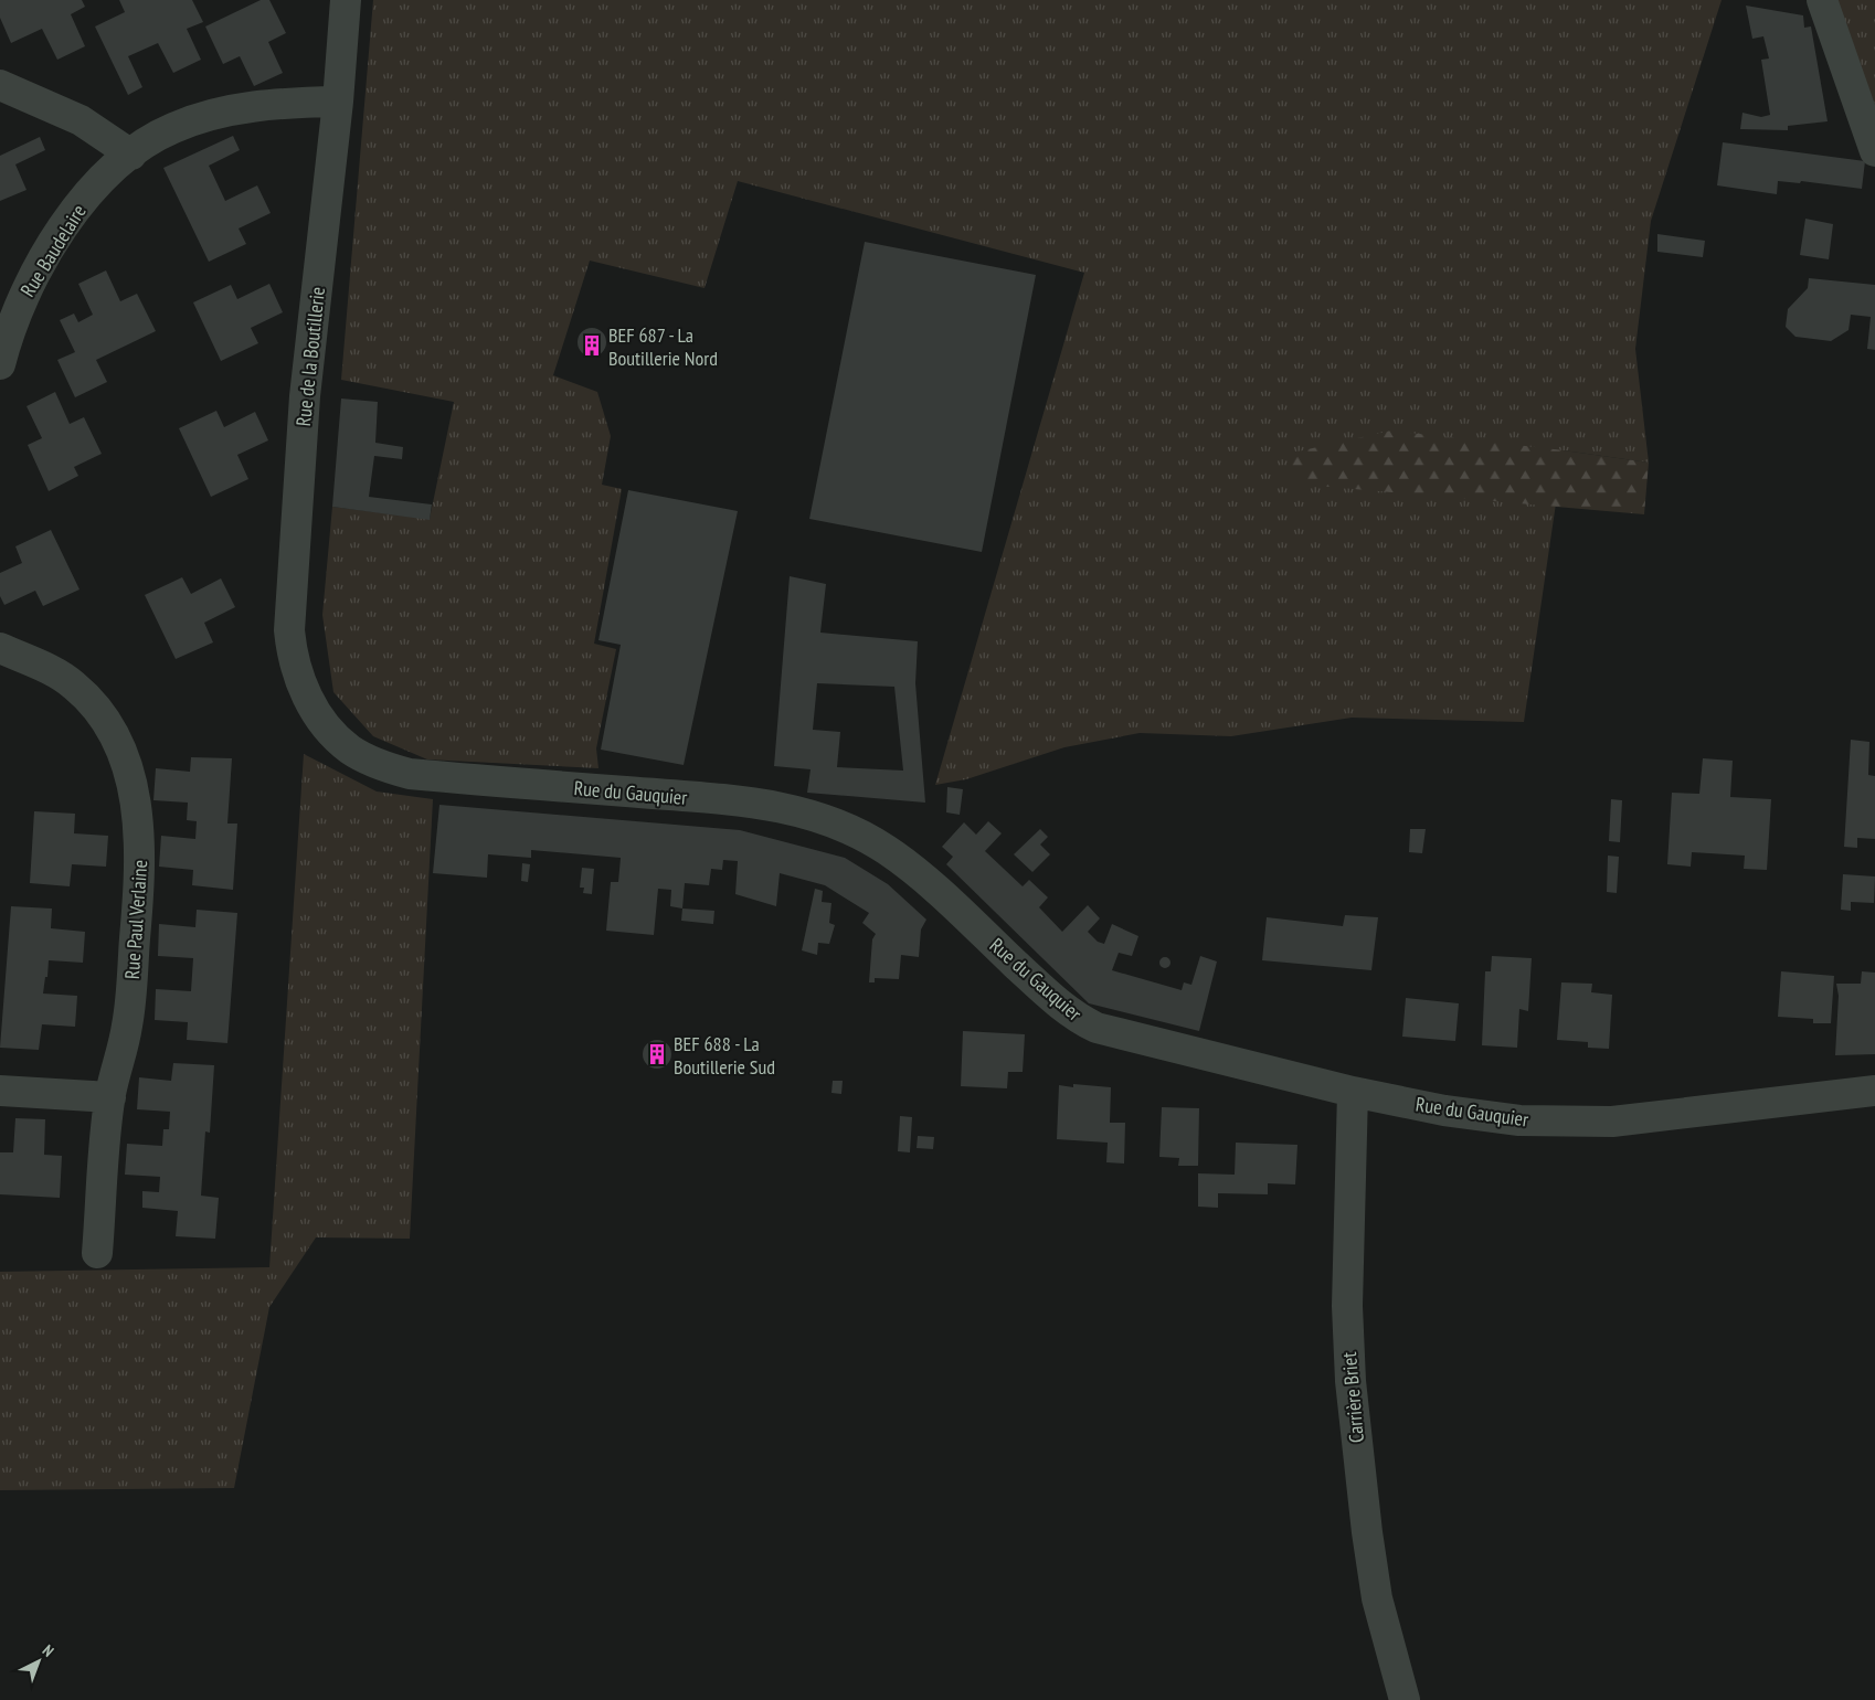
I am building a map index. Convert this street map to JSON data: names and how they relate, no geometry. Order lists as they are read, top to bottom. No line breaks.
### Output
{"streets":{"street":["Rue Baudelaire","Rue de la Boutillerie","Rue du Gauquier","Rue Paul Verlaine","Carrière Briet"]},"crossings":[["Rue Baudelaire","Rue de la Boutillerie"],["Rue de la Boutillerie","Rue du Gauquier"],["Rue du Gauquier","Carrière Briet"]],"places":{"building":["BEF 687 - La Boutillerie Nord","BEF 688 - La Boutillerie Sud"]},"north":"top right"}
